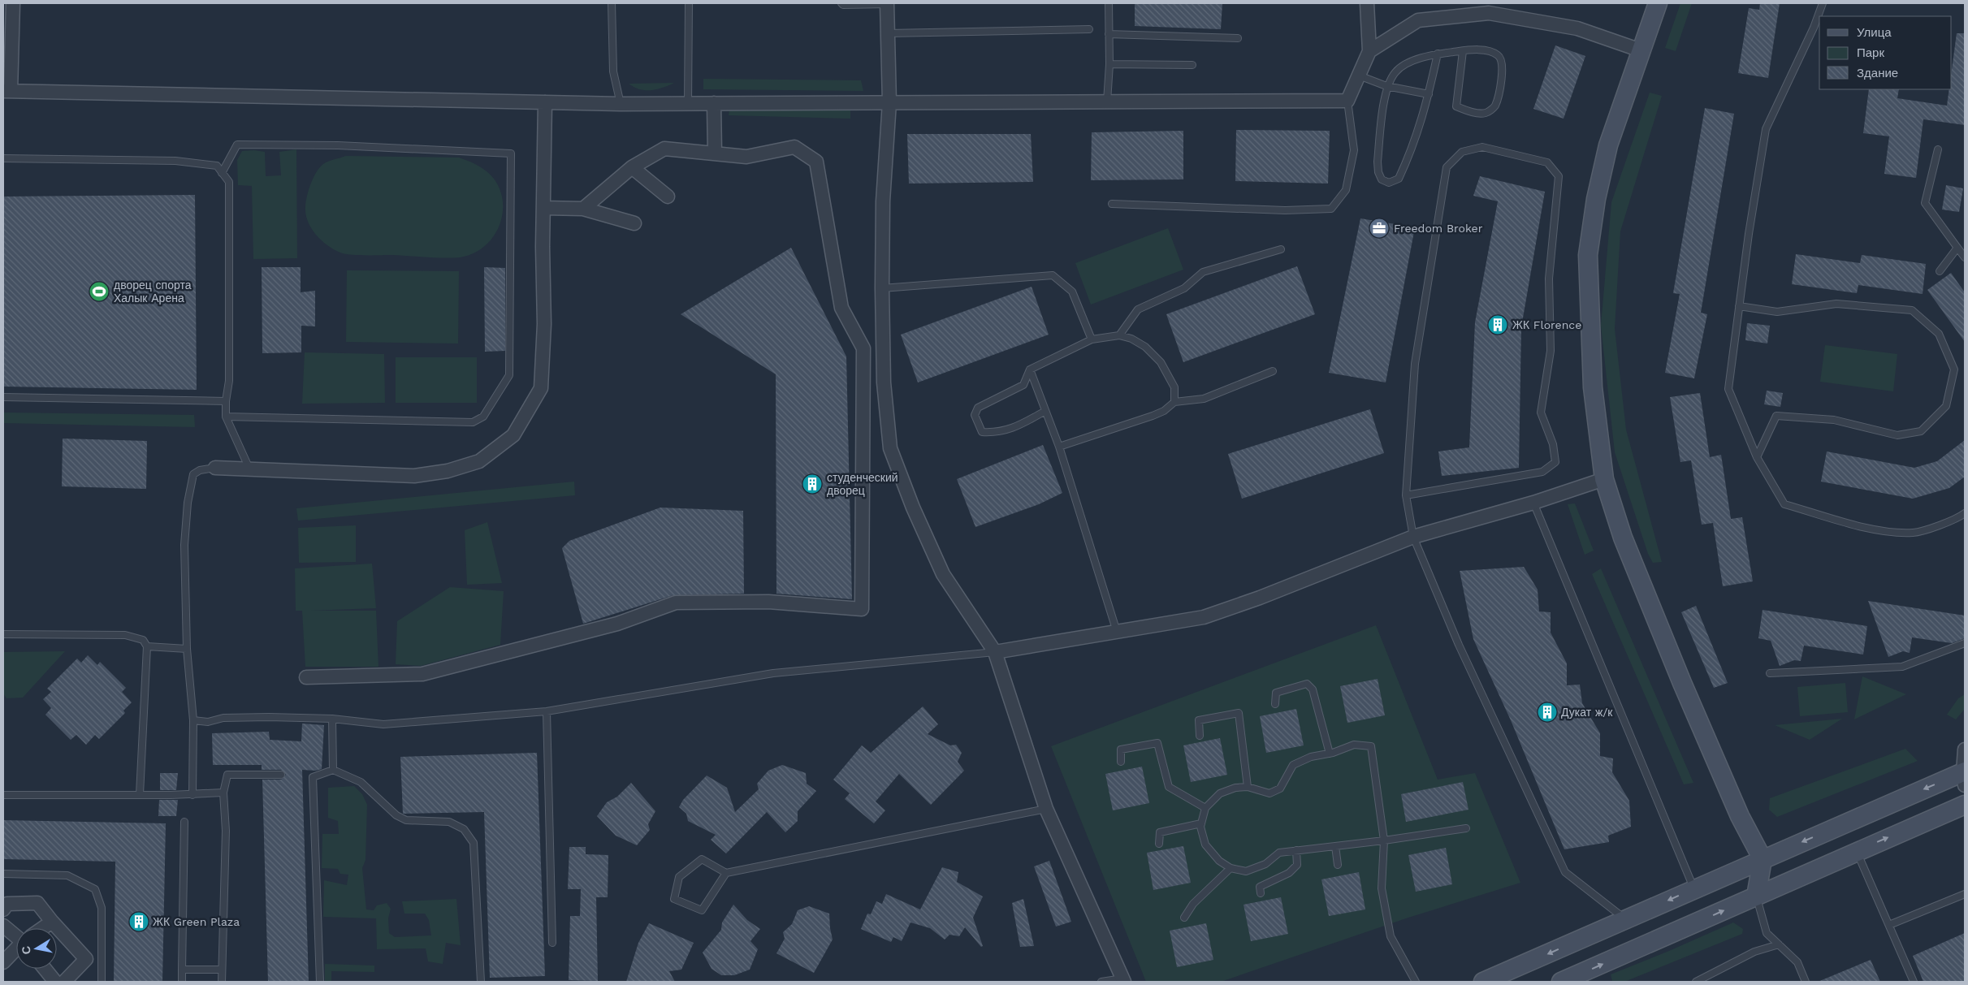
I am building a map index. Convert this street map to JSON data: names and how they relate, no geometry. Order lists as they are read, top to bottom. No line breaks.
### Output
{"places":{"office":["Freedom Broker"],"sports":["дворец спорта Халык Арена"],"building":["ЖК Florence","студенческий дворец","Дукат ж/к","ЖК Green Plaza"]},"legend":["Улица","Парк","Здание"],"north":"left"}
